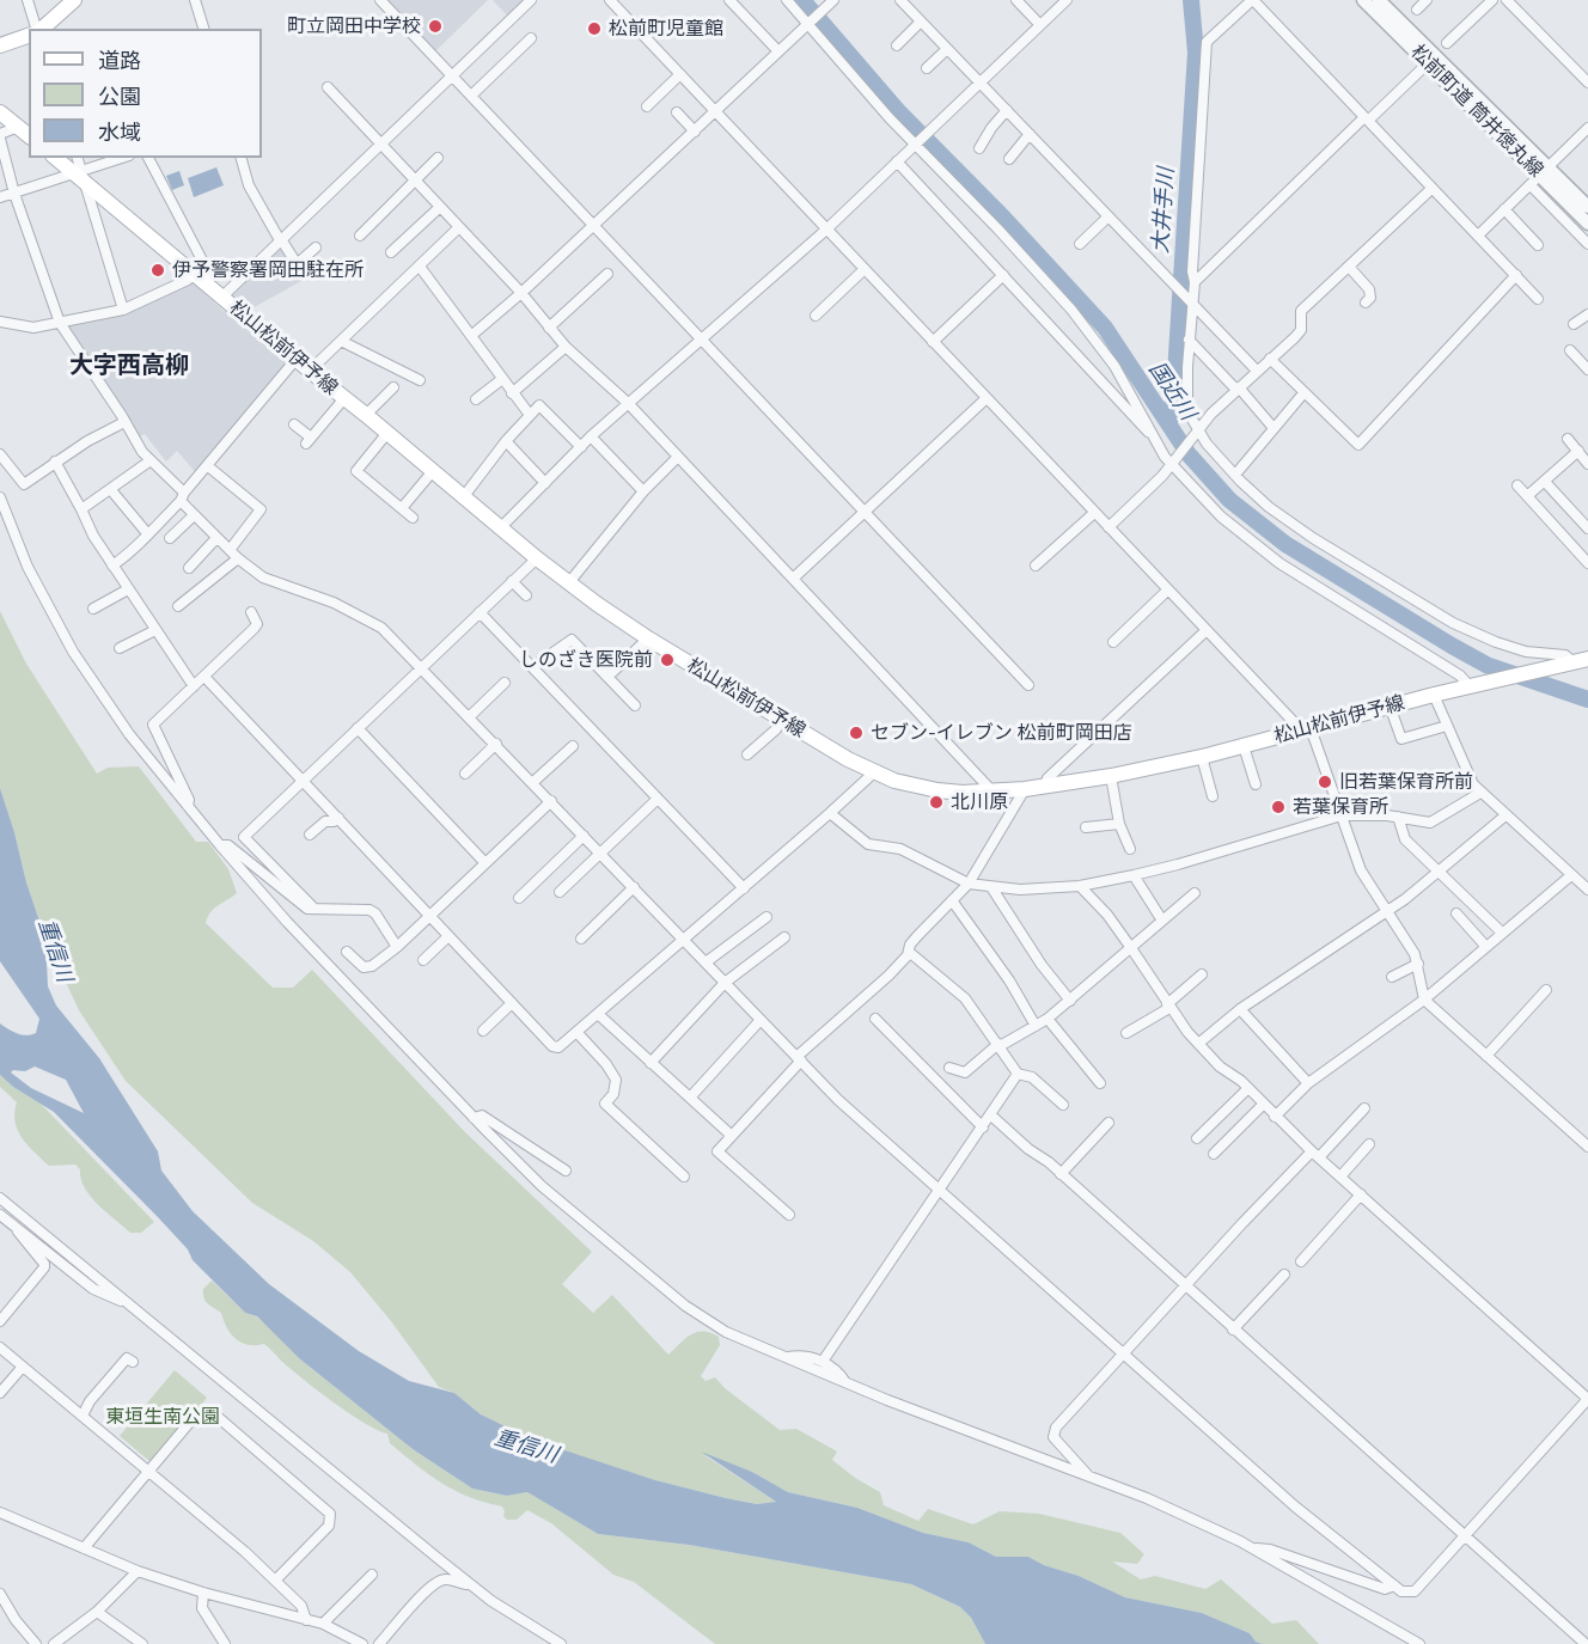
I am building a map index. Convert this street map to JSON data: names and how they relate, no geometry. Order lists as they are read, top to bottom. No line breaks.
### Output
{"streets":{"main road":["松山松前伊予線"],"street":["松前町道 筒井徳丸線"]},"districts":["大字西高柳"],"water":["大井手川","国近川","重信川"],"parks":["東垣生南公園"],"places":["町立岡田中学校","松前町児童館","伊予警察署岡田駐在所","しのざき医院前","セブン-イレブン 松前町岡田店","旧若葉保育所前","北川原","若葉保育所"],"legend":["道路","公園","水域"]}
